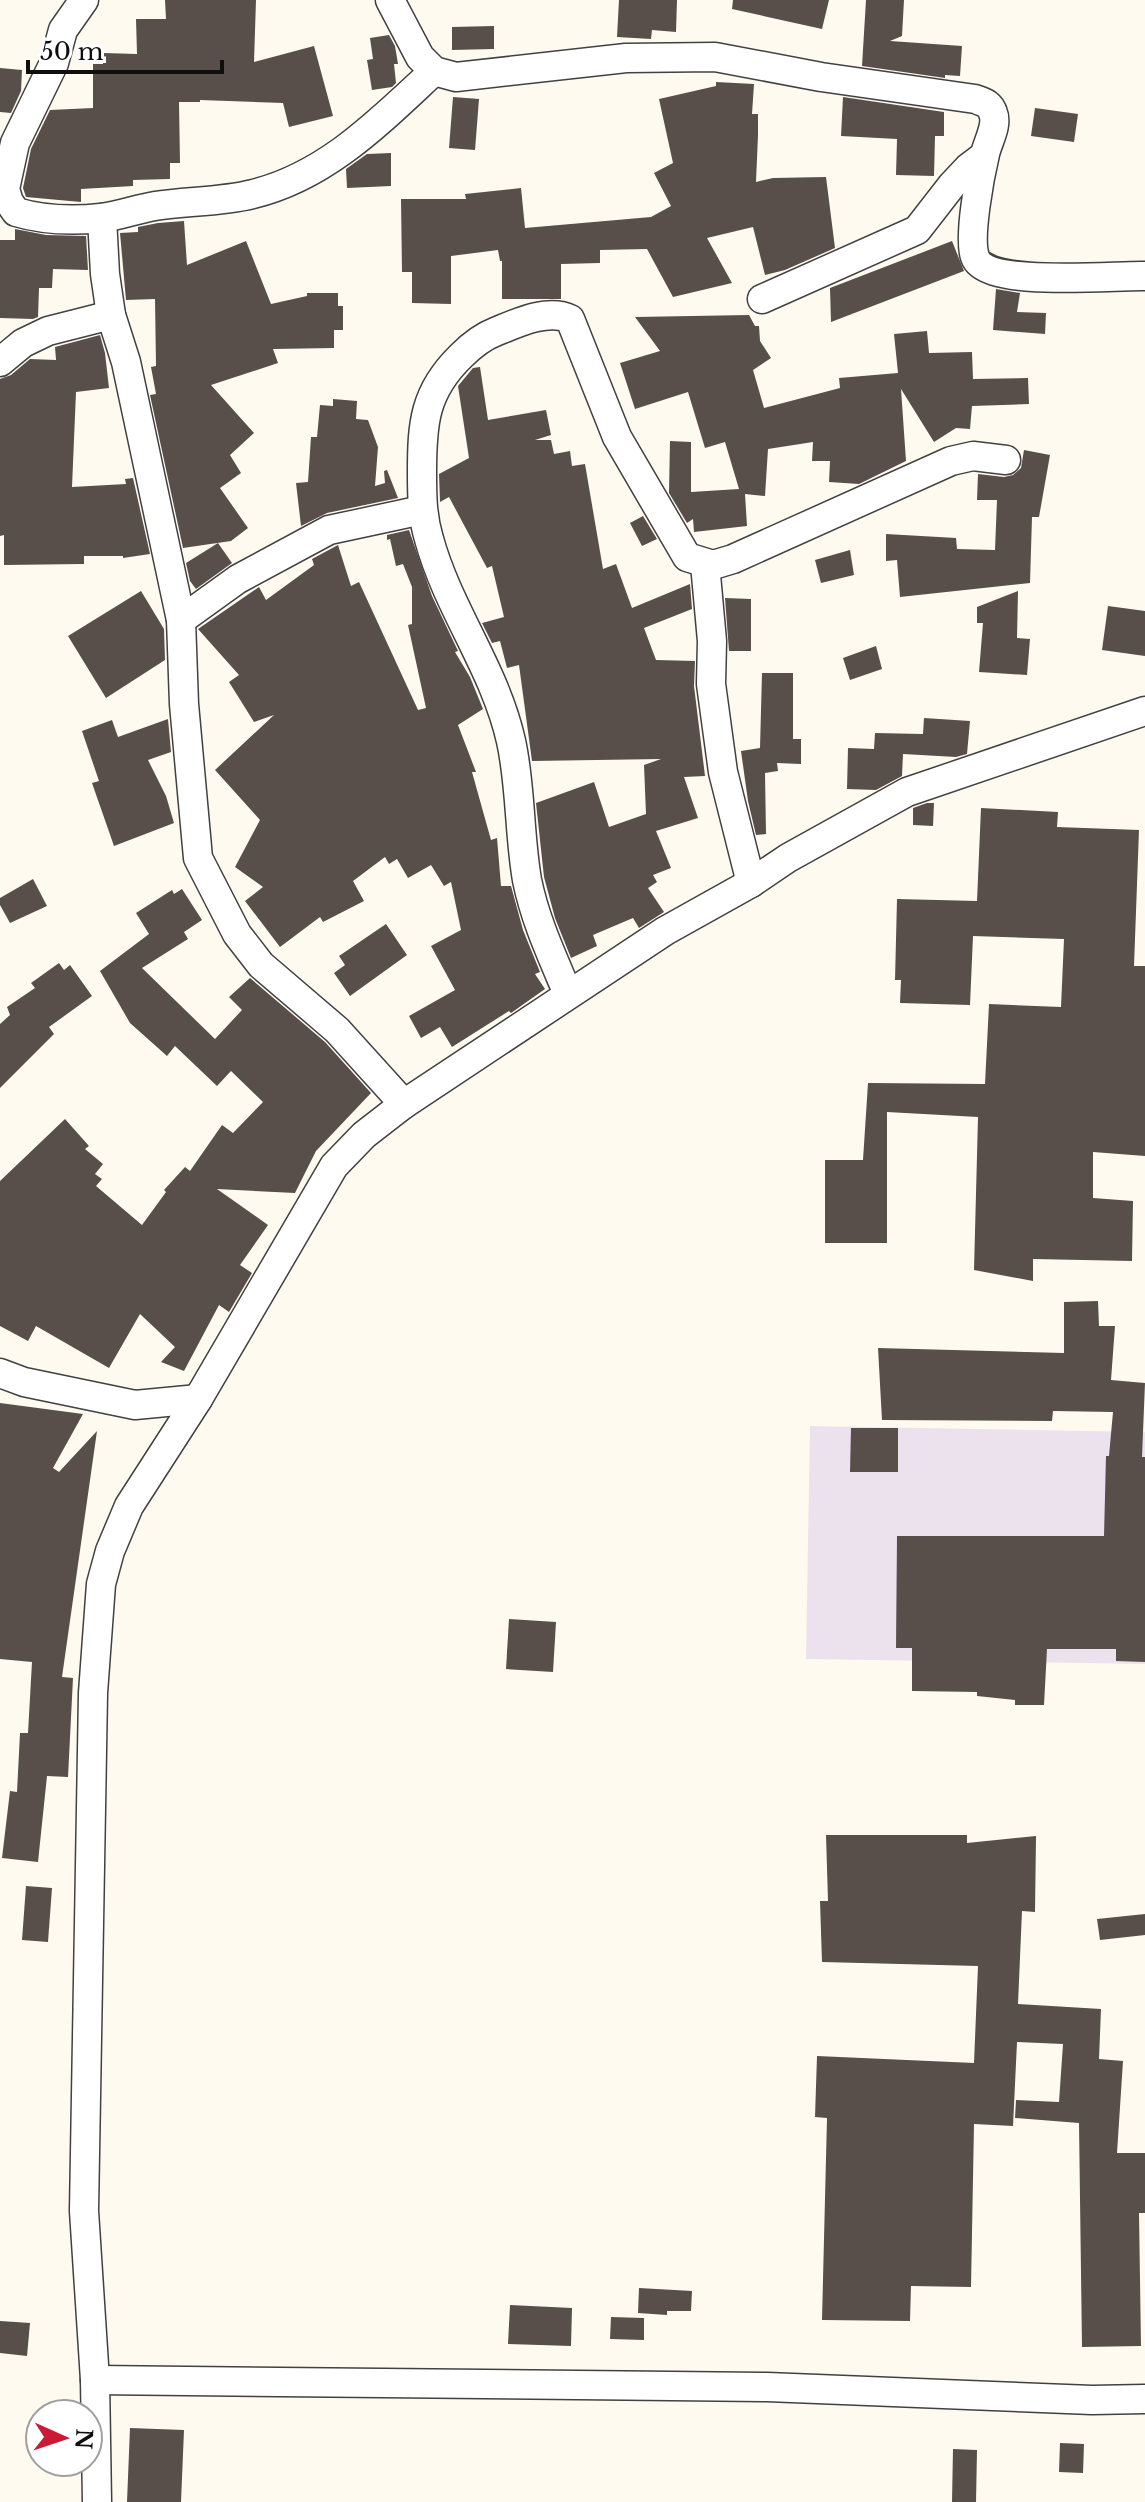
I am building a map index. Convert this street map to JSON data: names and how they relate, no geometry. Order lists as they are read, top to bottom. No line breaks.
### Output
{"scale_bar":"50 m","north":"right"}
